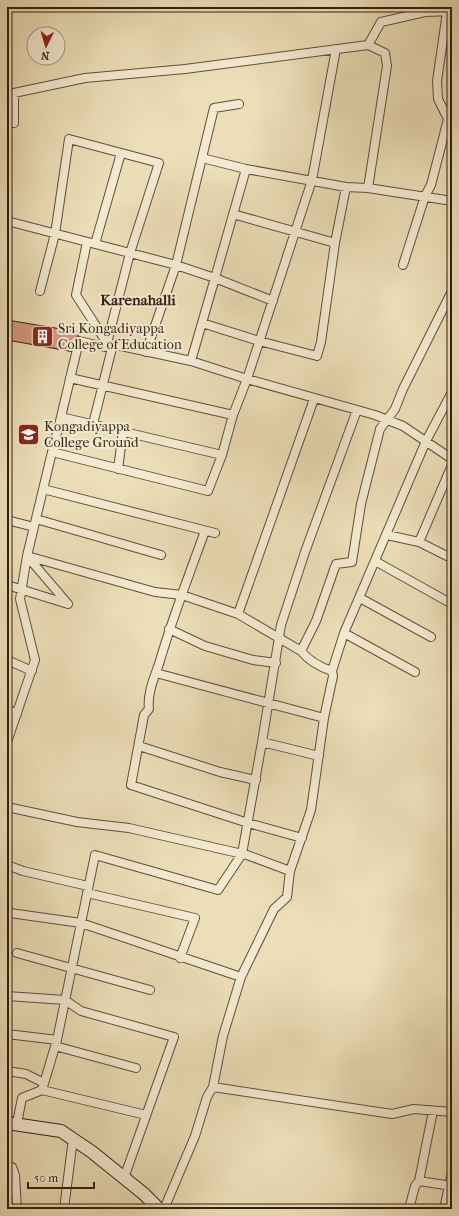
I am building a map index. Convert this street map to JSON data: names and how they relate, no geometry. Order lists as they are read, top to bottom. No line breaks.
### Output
{"districts":["Karenahalli"],"places":{"building":["Sri Kongadiyappa College of Education"],"school or university":["Kongadiyappa College Ground"]},"scale_bar":"50 m","north":"bottom"}
